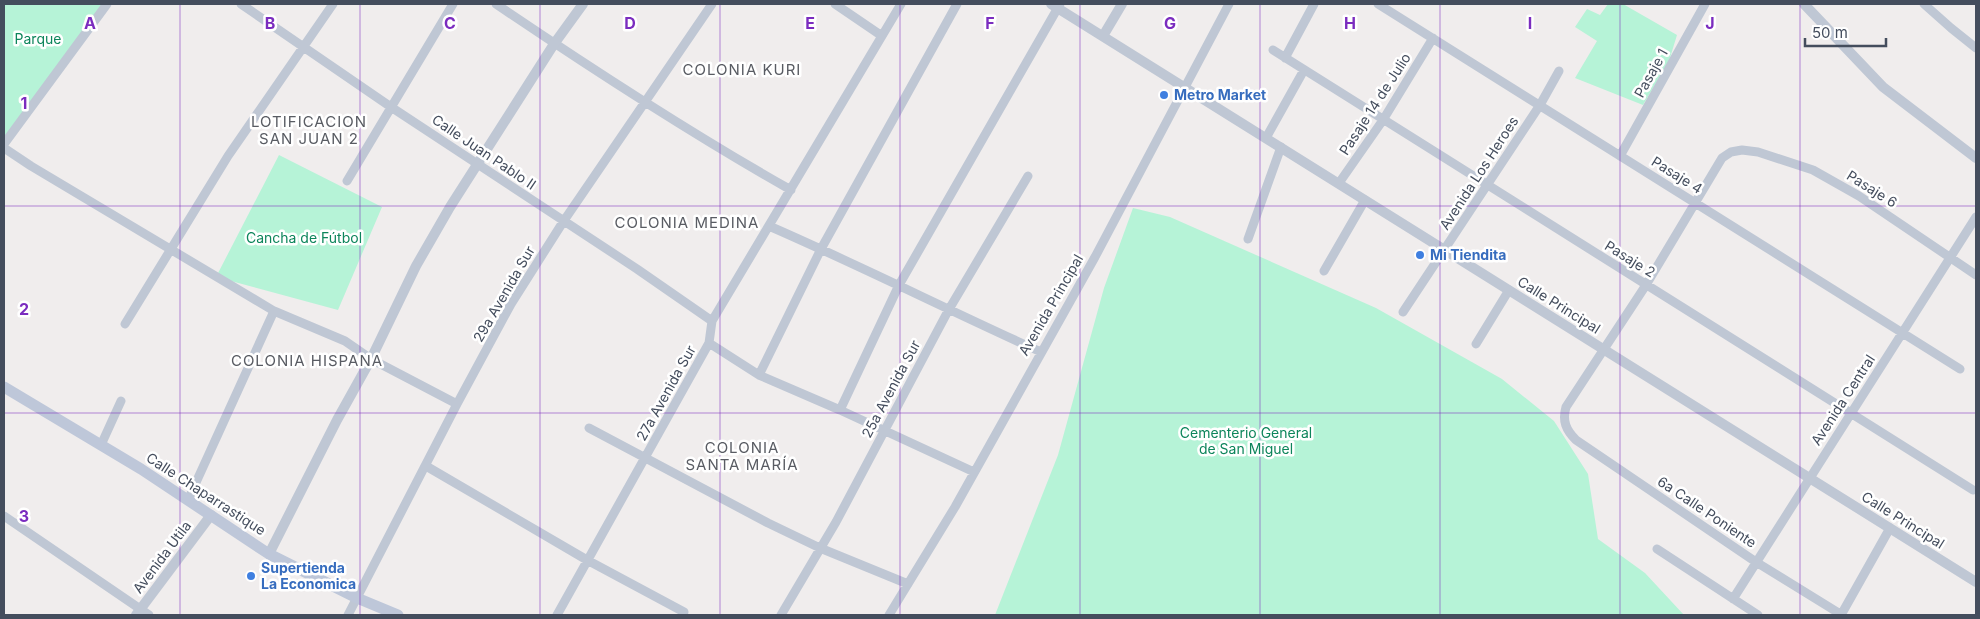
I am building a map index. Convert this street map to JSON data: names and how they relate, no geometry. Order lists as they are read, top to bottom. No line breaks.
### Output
{"streets":{"main road":["Calle Chaparrastique"],"street":["Pasaje 1","Pasaje 14 de Julio","Calle Juan Pablo II","Avenida Los Heroes","Pasaje 4","Pasaje 6","Pasaje 2","29a Avenida Sur","Avenida Principal","Calle Principal","25a Avenida Sur","27a Avenida Sur","Avenida Central","6a Calle Poniente","Avenida Utila"]},"crossings":[["Pasaje 1","Pasaje 4"],["Pasaje 14 de Julio","Pasaje 4"],["Pasaje 14 de Julio","Pasaje 2"],["Pasaje 14 de Julio","Calle Principal"],["Calle Juan Pablo II","29a Avenida Sur"],["Calle Juan Pablo II","27a Avenida Sur"],["Avenida Los Heroes","Pasaje 4"],["Avenida Los Heroes","Pasaje 2"],["Avenida Los Heroes","Calle Principal"],["Pasaje 4","Pasaje 6"],["Pasaje 4","Avenida Central"],["Pasaje 6","Avenida Central"],["Pasaje 2","Avenida Central"],["29a Avenida Sur","Calle Chaparrastique"],["Avenida Principal","Calle Principal"],["Calle Principal","Avenida Central"],["Calle Principal","6a Calle Poniente"],["Avenida Central","6a Calle Poniente"],["Calle Chaparrastique","Avenida Utila"]],"districts":["COLONIA KURI","LOTIFICACION SAN JUAN 2","COLONIA MEDINA","COLONIA HISPANA","COLONIA SANTA MARÍA"],"parks":["Parque","Cancha de Fútbol","Cementerio General de San Miguel"],"places":["Metro Market","Mi Tiendita","Supertienda La Economica"],"scale_bar":"50 m","grid":{"columns":["A","B","C","D","E","F","G","H","I","J"],"rows":["1","2","3"]}}
